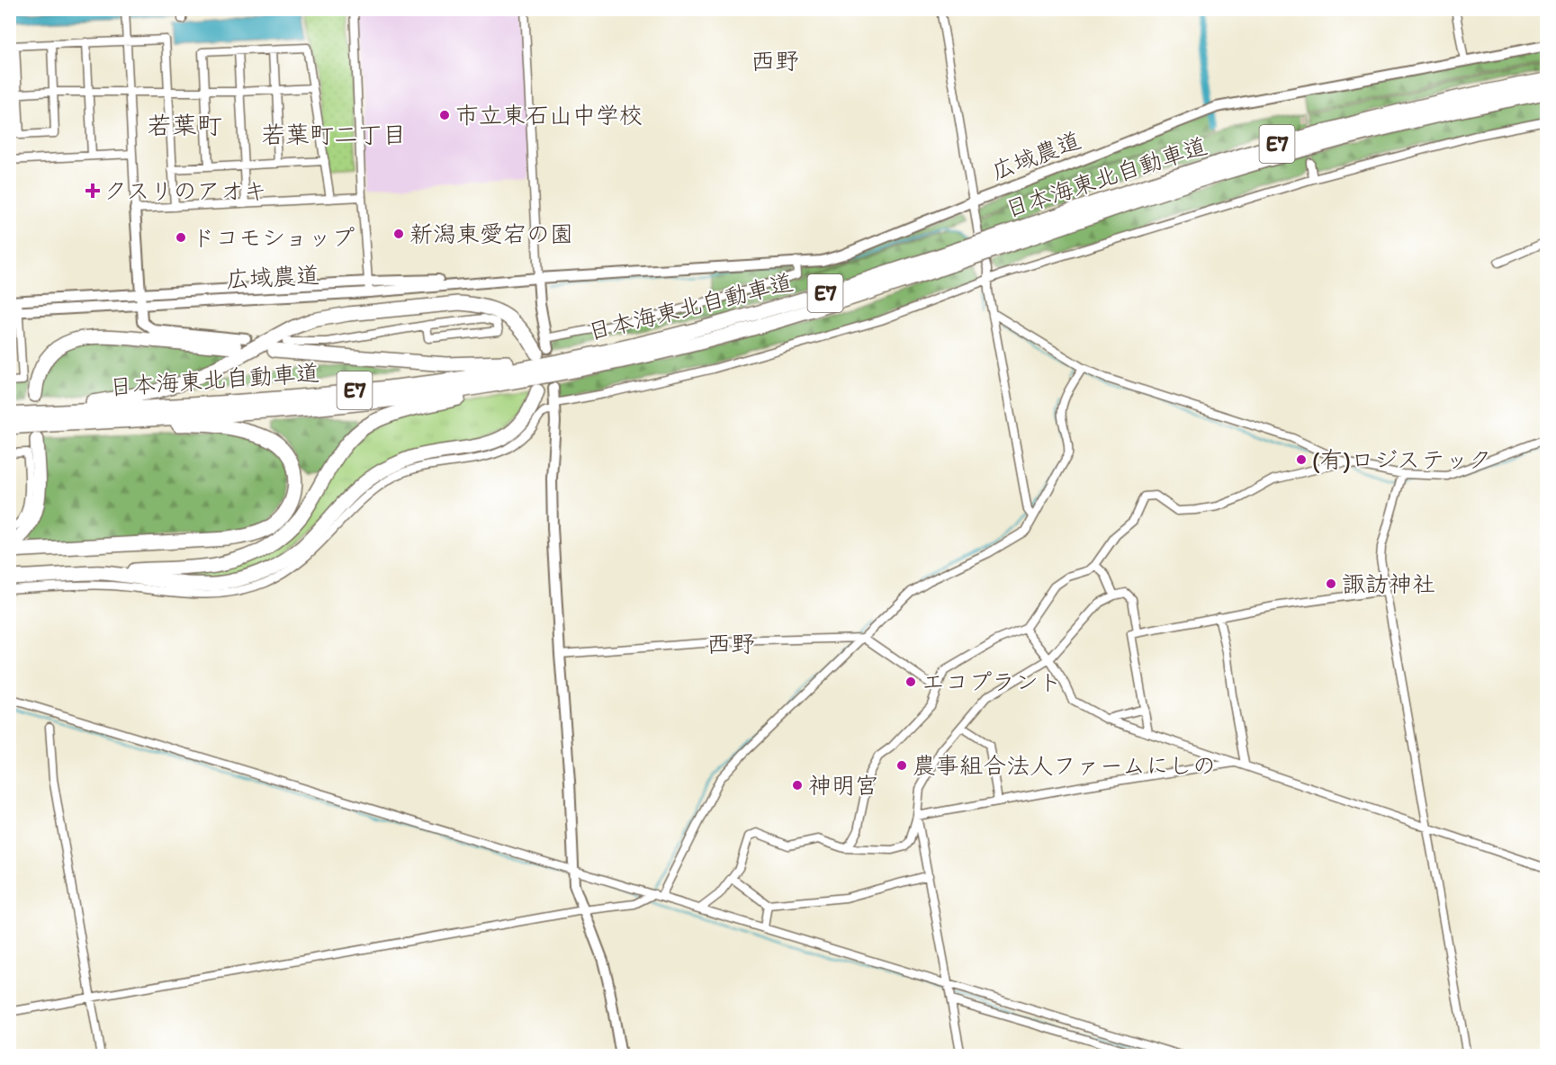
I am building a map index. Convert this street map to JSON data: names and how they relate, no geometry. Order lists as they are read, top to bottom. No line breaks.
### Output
{"streets":{"highway":["E7","日本海東北自動車道"],"street":["広域農道"]},"districts":["西野","若葉町","若葉町二丁目","西野"],"places":{"other":["市立東石山中学校","新潟東愛宕の園","ドコモショップ","(有)ロジステック","諏訪神社","エコプラント","農事組合法人ファームにしの","神明宮"],"health":["クスリのアオキ"]}}
